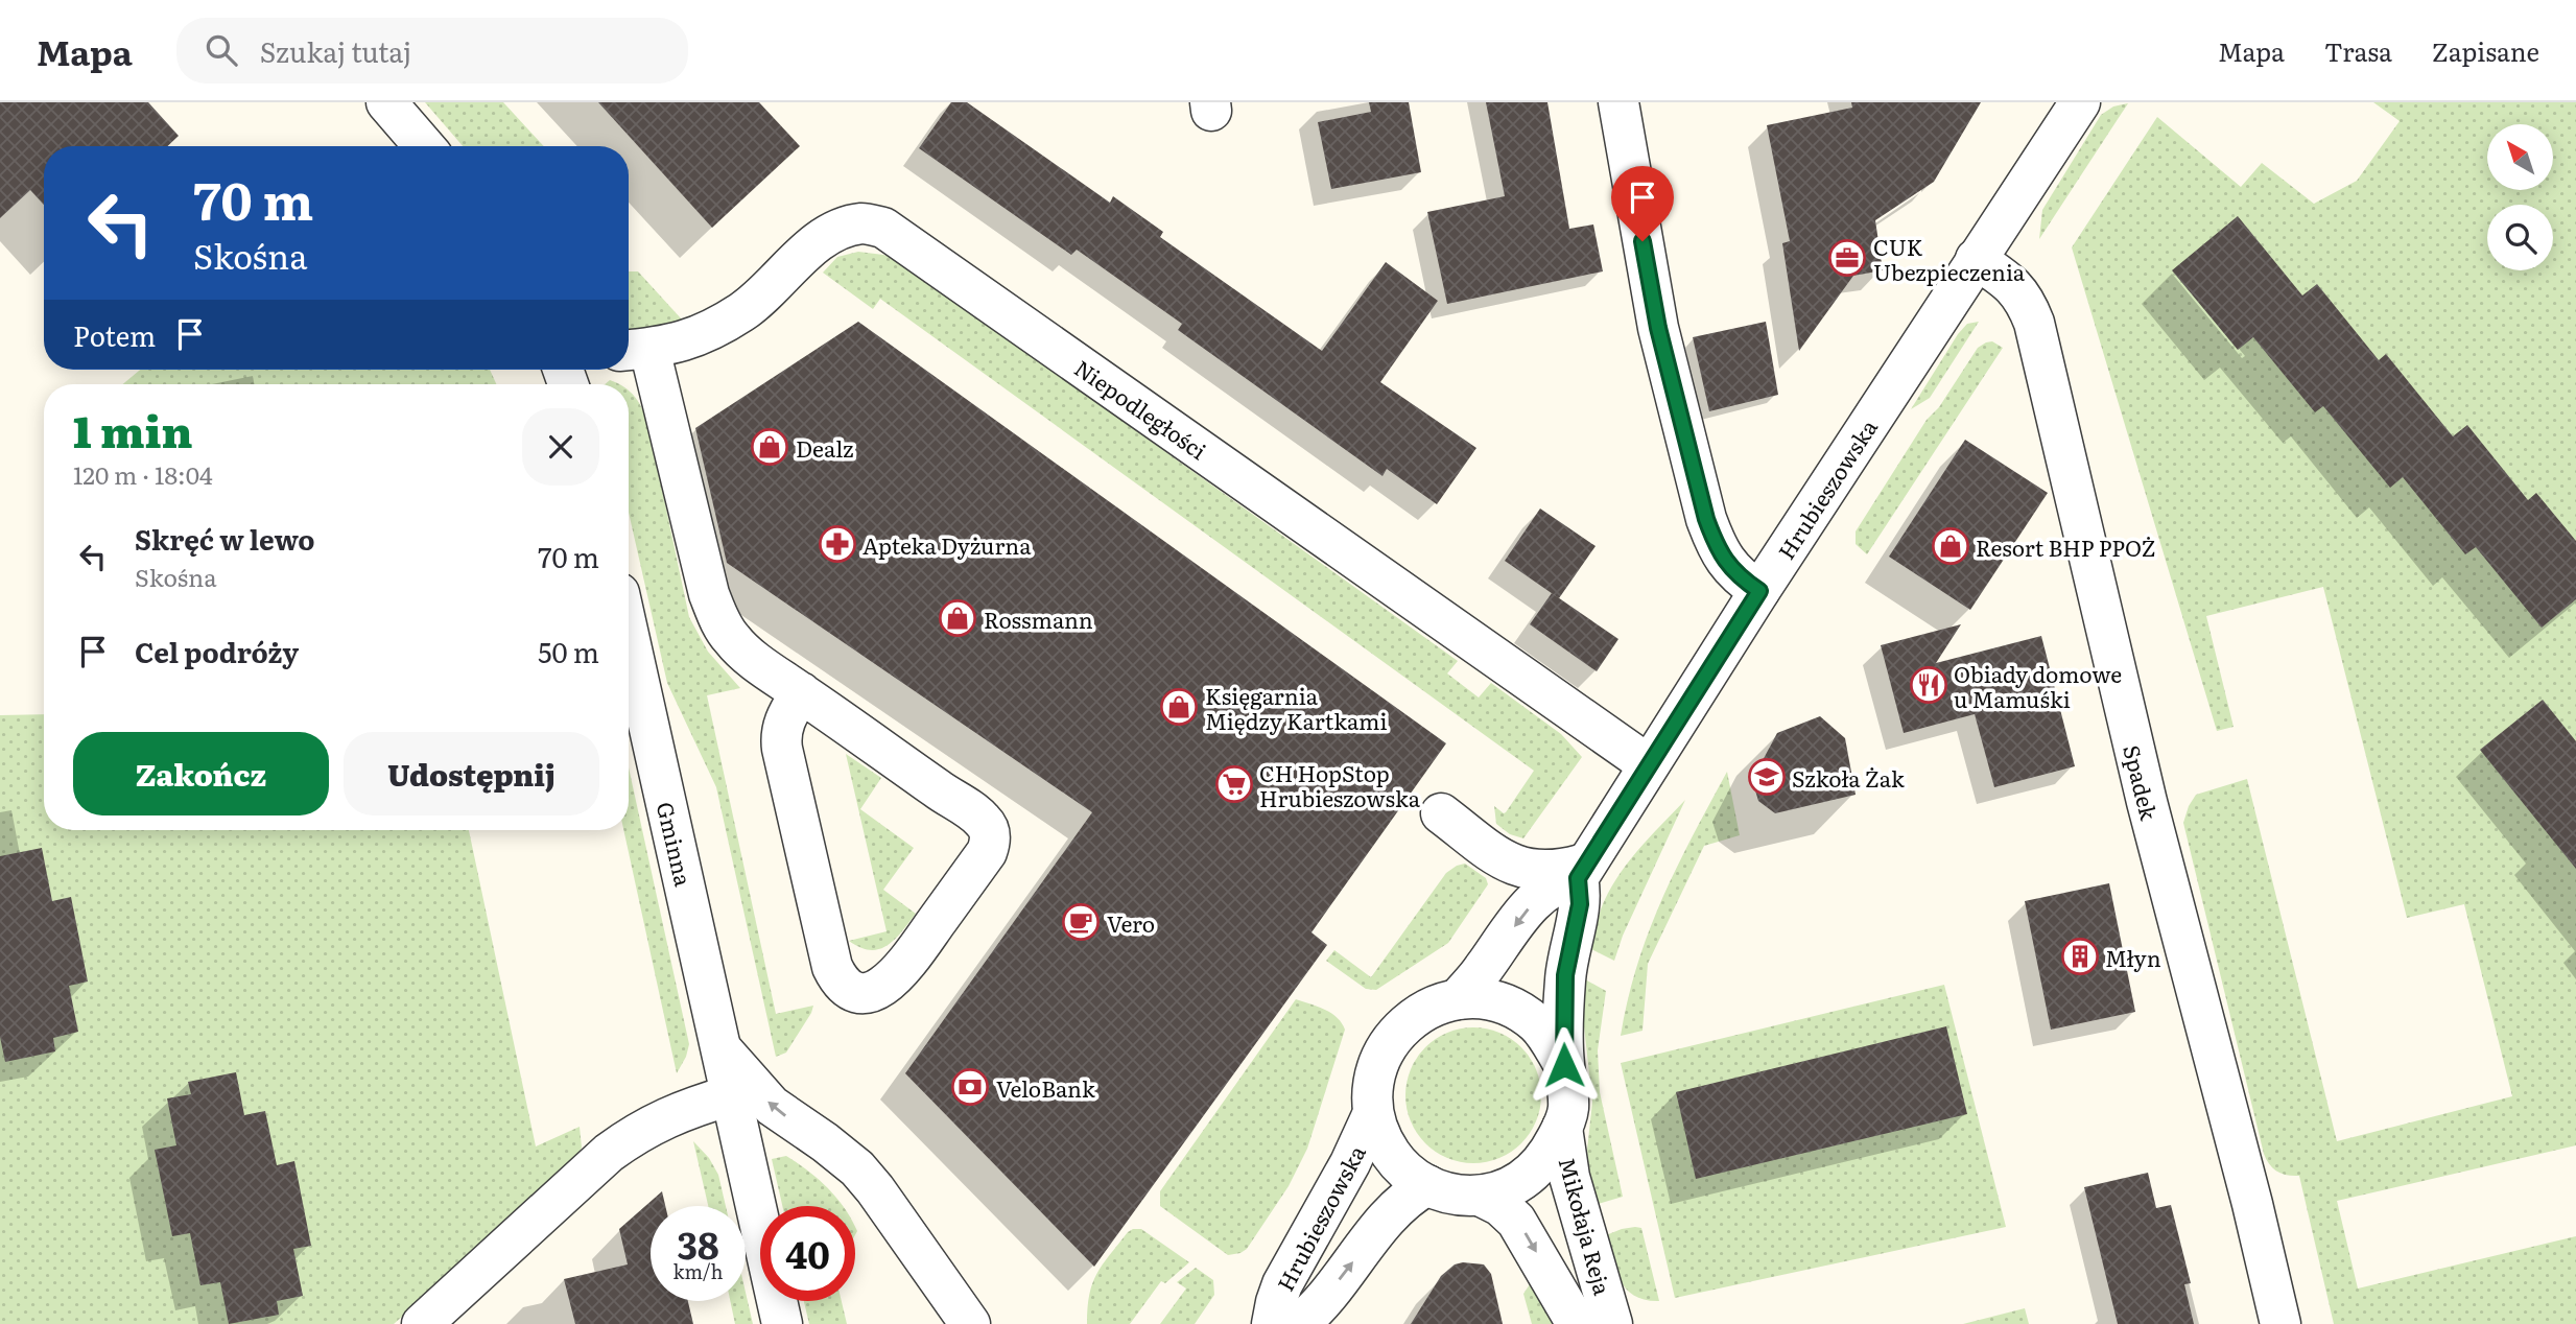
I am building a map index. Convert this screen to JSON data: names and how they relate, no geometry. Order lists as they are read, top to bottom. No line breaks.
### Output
{"streets":{"street":["Niepodległości","Hrubieszowska","Spadek","Gminna","Mikołaja Reja"]},"crossings":[["Niepodległości","Hrubieszowska"],["Hrubieszowska","Spadek"],["Hrubieszowska","Mikołaja Reja"]],"places":{"office":["CUK Ubezpieczenia"],"shop":["Dealz","Resort BHP PPOŻ","Rossmann","Księgarnia Między Kartkami"],"pharmacy":["Apteka Dyżurna"],"restaurant":["Obiady domowe u Mamuśki"],"school or university":["Szkoła Żak"],"supermarket":["CH HopStop Hrubieszowska"],"cafe":["Vero"],"building":["Młyn"],"bank":["VeloBank"]},"north":"top left","page":{"header":"Mapa","search":"Szukaj tutaj","nav":["Mapa","Trasa","Zapisane"],"turn":["70 m","Skośna"],"then":"Potem","heading":["1 min","120 m · 18:04"],"list":[{"name":"Skręć w lewo","note":"Skośna","value":"70 m"},{"name":"Cel podróży","value":"50 m"}],"buttons":["Zakończ","Udostępnij"],"speed":"38 km/h","limit":"40"}}
